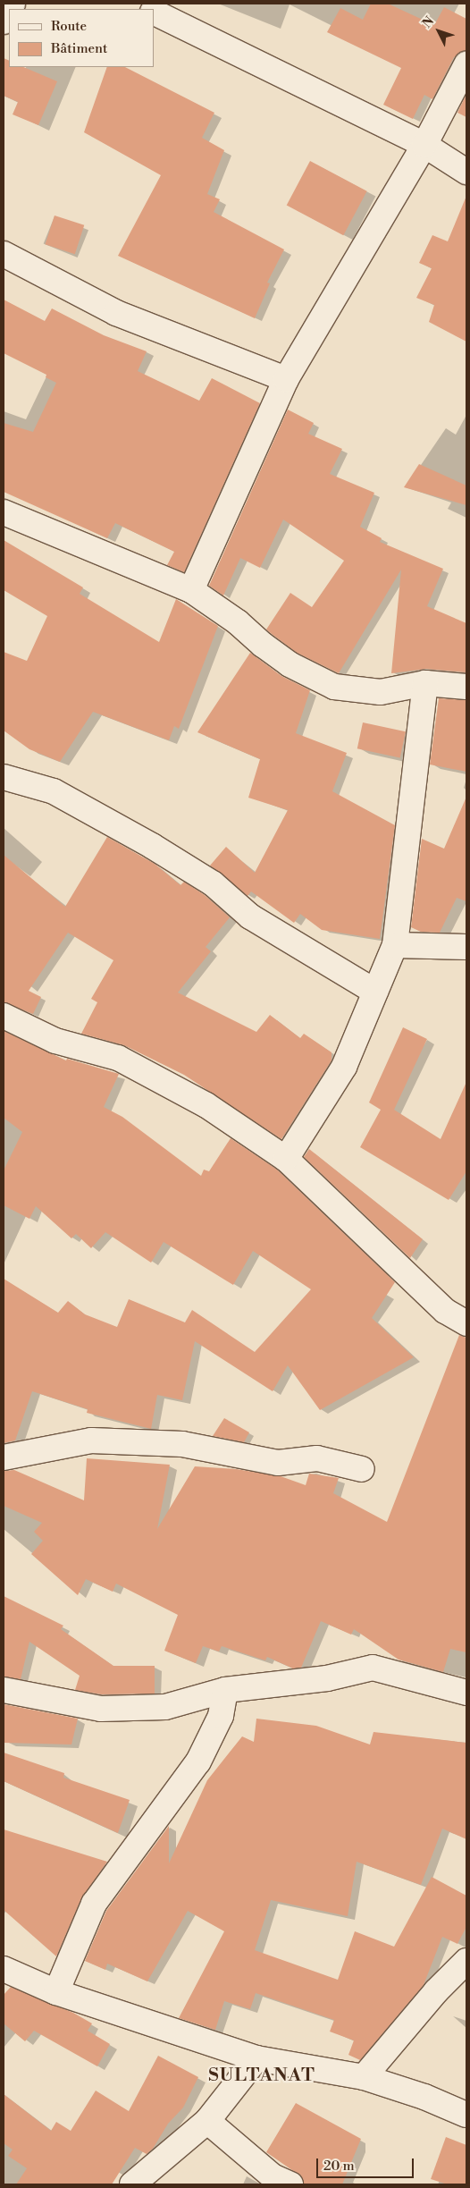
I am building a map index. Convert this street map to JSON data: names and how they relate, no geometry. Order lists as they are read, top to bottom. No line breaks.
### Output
{"districts":["SULTANAT"],"legend":["Route","Bâtiment"],"scale_bar":"20 m","north":"top left"}
